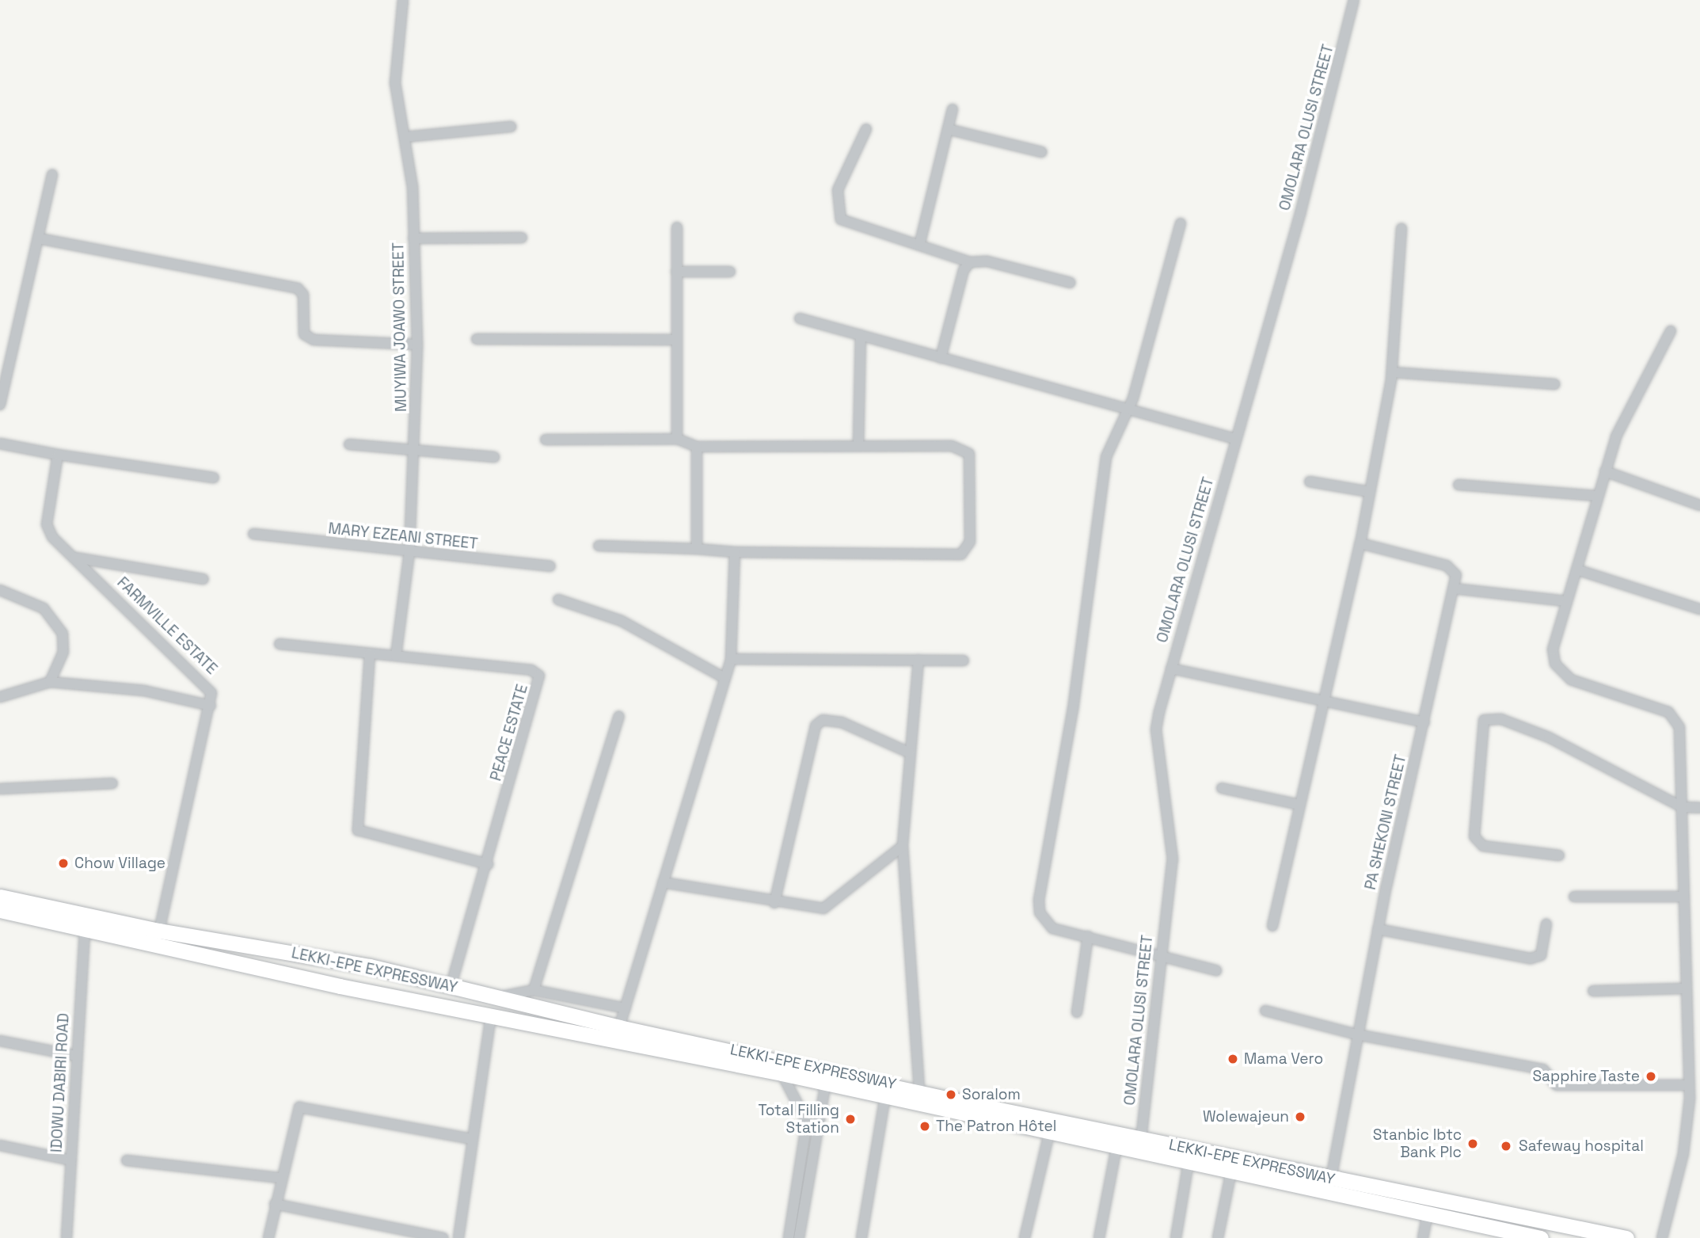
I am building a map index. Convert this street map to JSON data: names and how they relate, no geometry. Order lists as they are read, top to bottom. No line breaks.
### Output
{"streets":{"highway":["LEKKI-EPE EXPRESSWAY"],"street":["OMOLARA OLUSI STREET","MUYIWA JOAWO STREET","MARY EZEANI STREET","FARMVILLE ESTATE","PEACE ESTATE","PA SHEKONI STREET","IDOWU DABIRI ROAD"]},"crossings":[["OMOLARA OLUSI STREET","LEKKI-EPE EXPRESSWAY"],["MUYIWA JOAWO STREET","MARY EZEANI STREET"],["MUYIWA JOAWO STREET","PEACE ESTATE"],["PEACE ESTATE","LEKKI-EPE EXPRESSWAY"],["PA SHEKONI STREET","LEKKI-EPE EXPRESSWAY"],["LEKKI-EPE EXPRESSWAY","IDOWU DABIRI ROAD"]],"places":["Chow Village","Mama Vero","Sapphire Taste","Soralom","Wolewajeun","Total Filling Station","The Patron Hôtel","Stanbic Ibtc Bank Plc","Safeway hospital"]}
